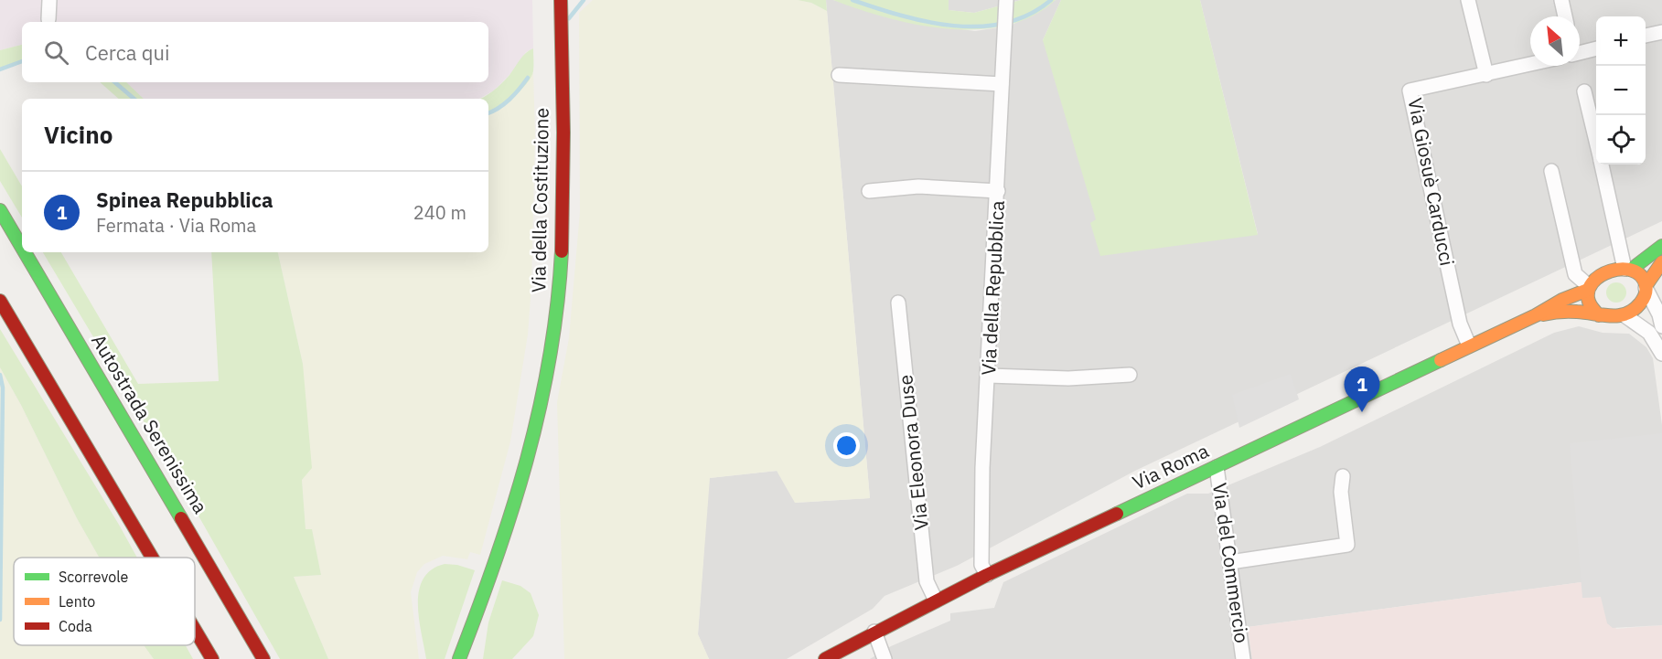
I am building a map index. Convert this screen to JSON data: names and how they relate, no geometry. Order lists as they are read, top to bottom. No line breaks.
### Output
{"streets":{"main road":["Via della Costituzione","Autostrada Serenissima","Via Roma"],"street":["Via Giosuè Carducci","Via della Repubblica","Via Eleonora Duse","Via del Commercio"]},"crossings":[["Via Giosuè Carducci","Via Roma"],["Via della Repubblica","Via Roma"],["Via Eleonora Duse","Via Roma"],["Via Roma","Via del Commercio"]],"legend":["Scorrevole","Lento","Coda"],"north":"top left","page":{"map_buttons":["+","−"],"search":"Cerca qui","heading":"Vicino","list":[{"mark":"1","name":"Spinea Repubblica","note":"Fermata · Via Roma","value":"240 m"}],"pins":"1"}}
